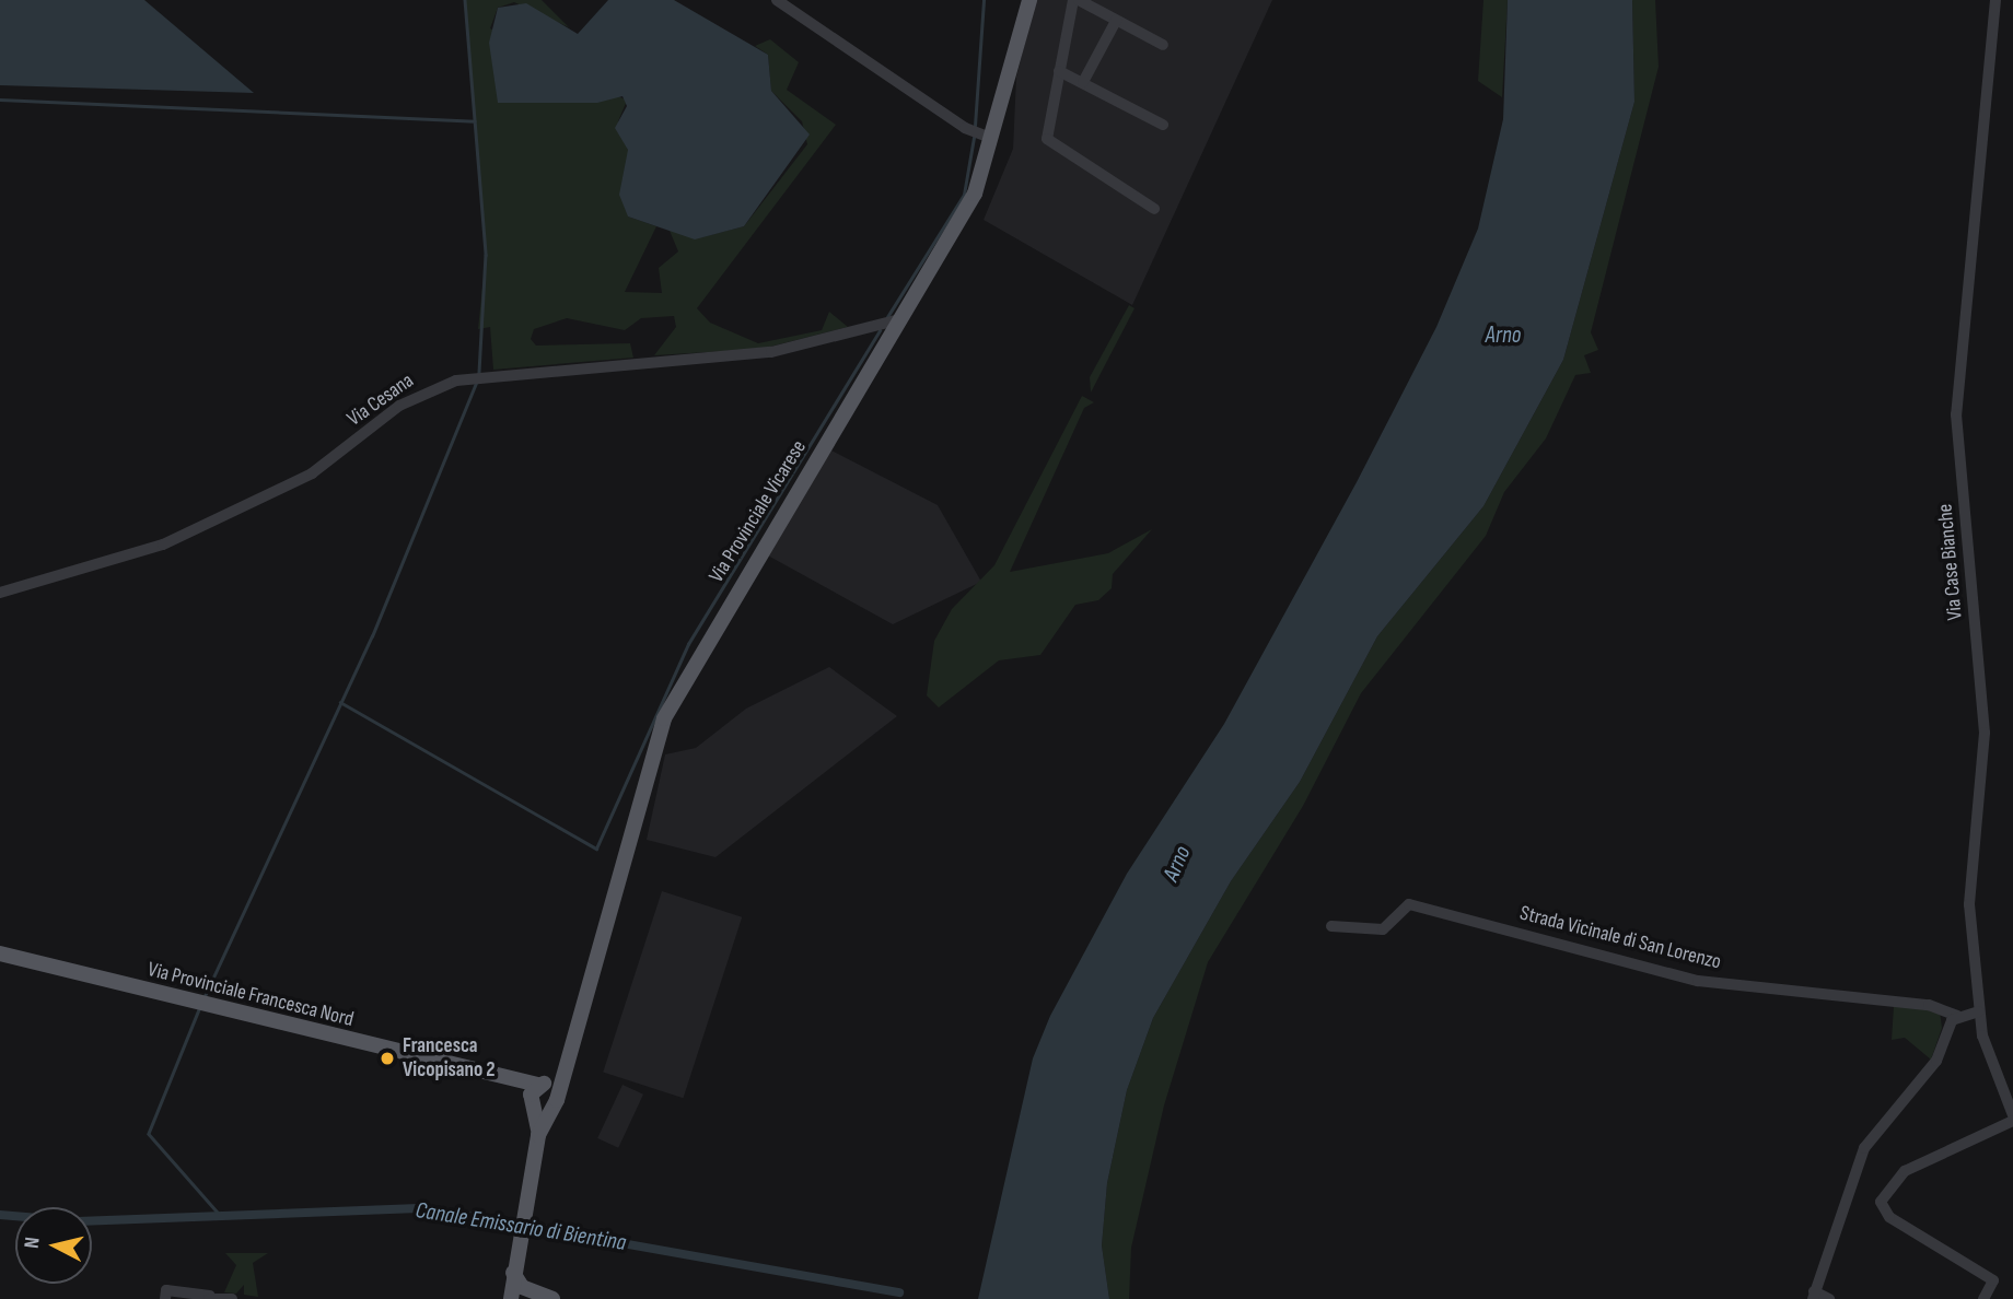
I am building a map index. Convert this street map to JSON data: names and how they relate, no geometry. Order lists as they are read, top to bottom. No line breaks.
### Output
{"streets":{"main road":["Via Provinciale Vicarese","Via Provinciale Francesca Nord"],"street":["Via Cesana","Via Case Bianche","Strada Vicinale di San Lorenzo"]},"crossings":[["Via Cesana","Via Provinciale Vicarese"],["Via Provinciale Vicarese","Via Provinciale Francesca Nord"]],"water":["Arno","Canale Emissario di Bientina"],"places":["Francesca Vicopisano 2"],"north":"left"}
